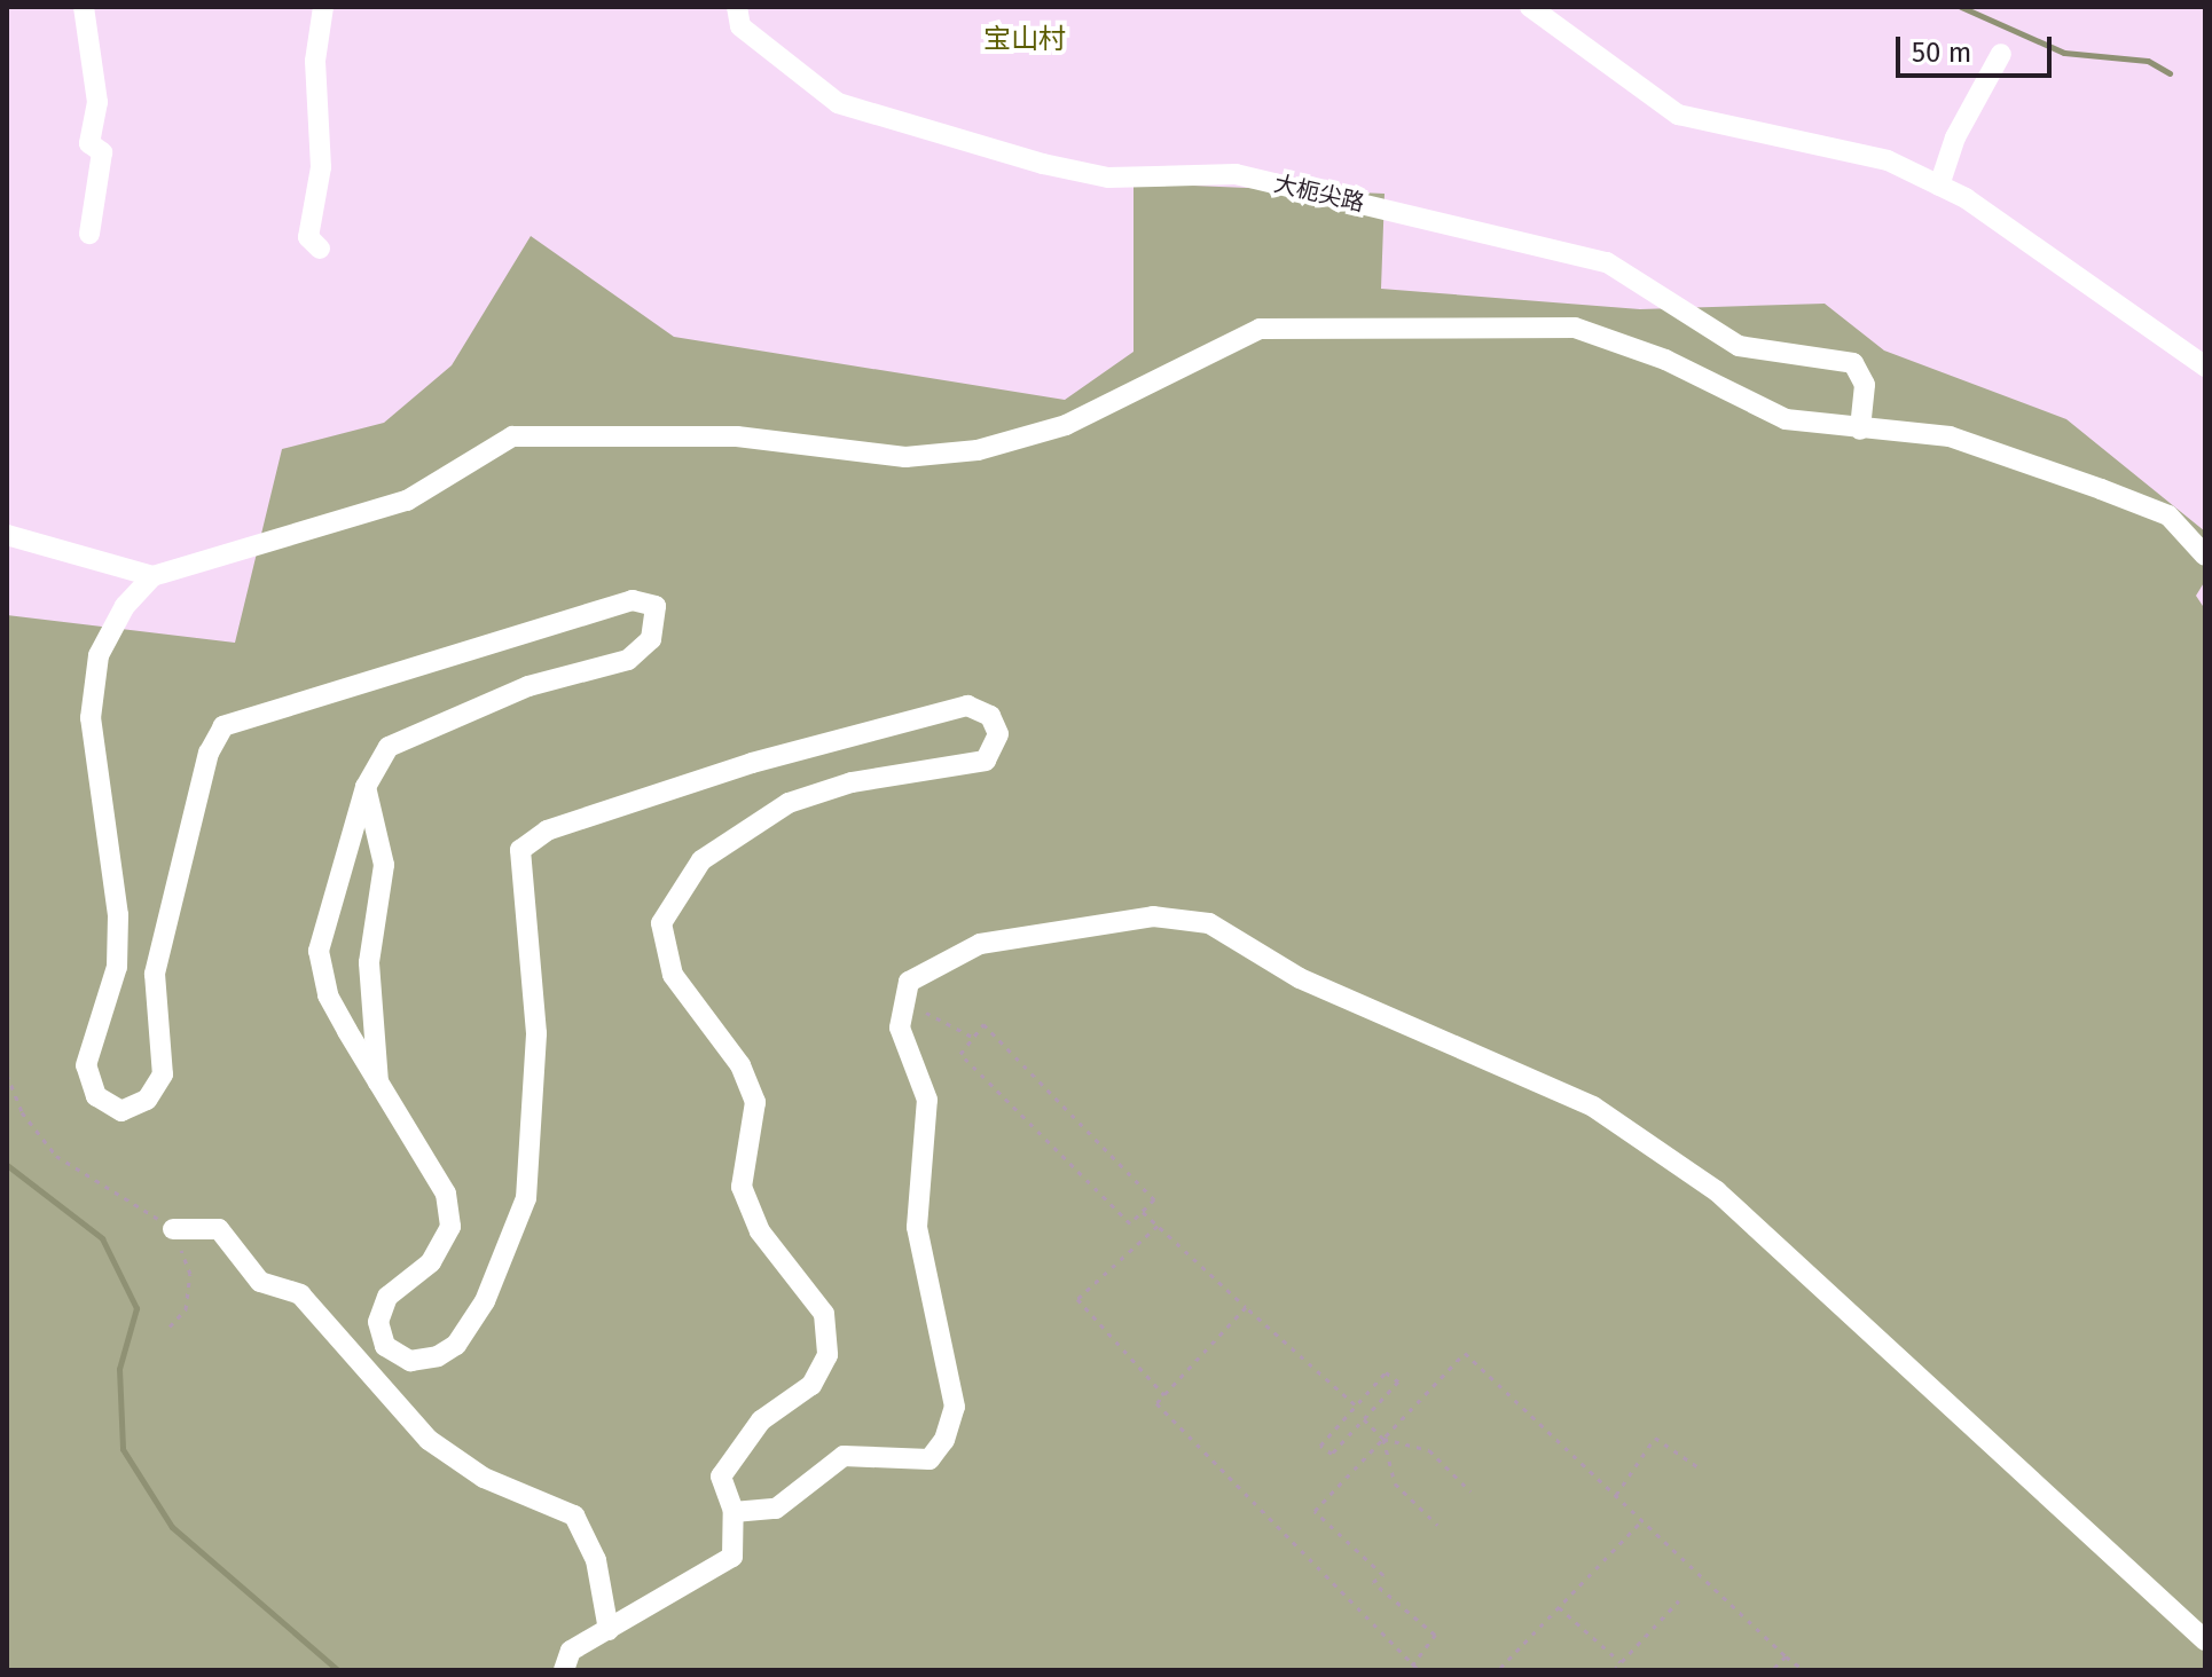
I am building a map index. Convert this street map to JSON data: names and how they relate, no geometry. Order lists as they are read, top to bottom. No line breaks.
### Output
{"streets":{"street":["大枙尖路"]},"districts":["宝山村"],"scale_bar":"50 m"}
